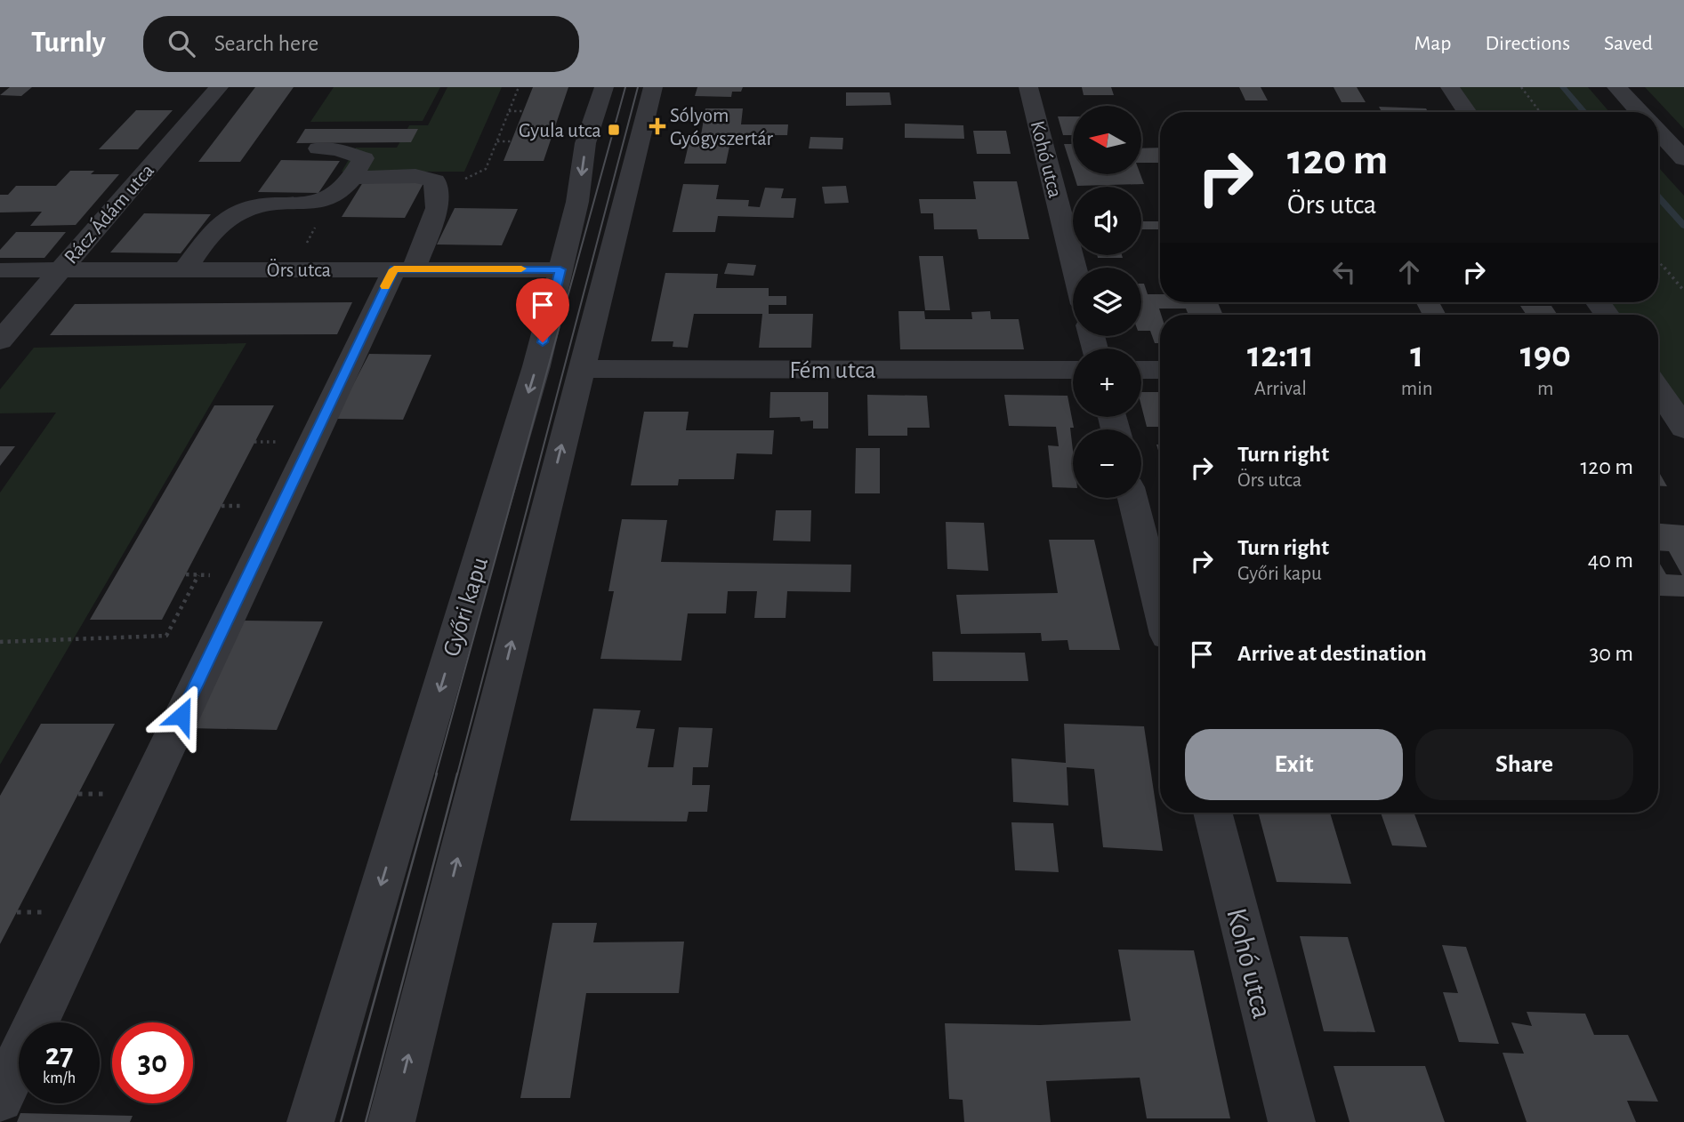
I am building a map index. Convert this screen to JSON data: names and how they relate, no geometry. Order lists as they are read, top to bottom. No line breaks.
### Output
{"streets":{"street":["Kohó utca","Rácz Ádám utca","Örs utca","Fém utca","Győri kapu"]},"crossings":[["Rácz Ádám utca","Örs utca"],["Örs utca","Győri kapu"]],"places":{"health":["Sólyom Gyógyszertár"],"transit":["Gyula utca"]},"north":"left","page":{"header":"Turnly","search":"Search here","nav":["Map","Directions","Saved"],"map_buttons":["+","−"],"turn":["120 m","Örs utca"],"eta":["12:11","Arrival","1","min","190","m"],"list":[{"name":"Turn right","note":"Örs utca","value":"120 m"},{"name":"Turn right","note":"Győri kapu","value":"40 m"},{"name":"Arrive at destination","value":"30 m"}],"buttons":["Exit","Share"],"speed":"27 km/h","limit":"30"}}
